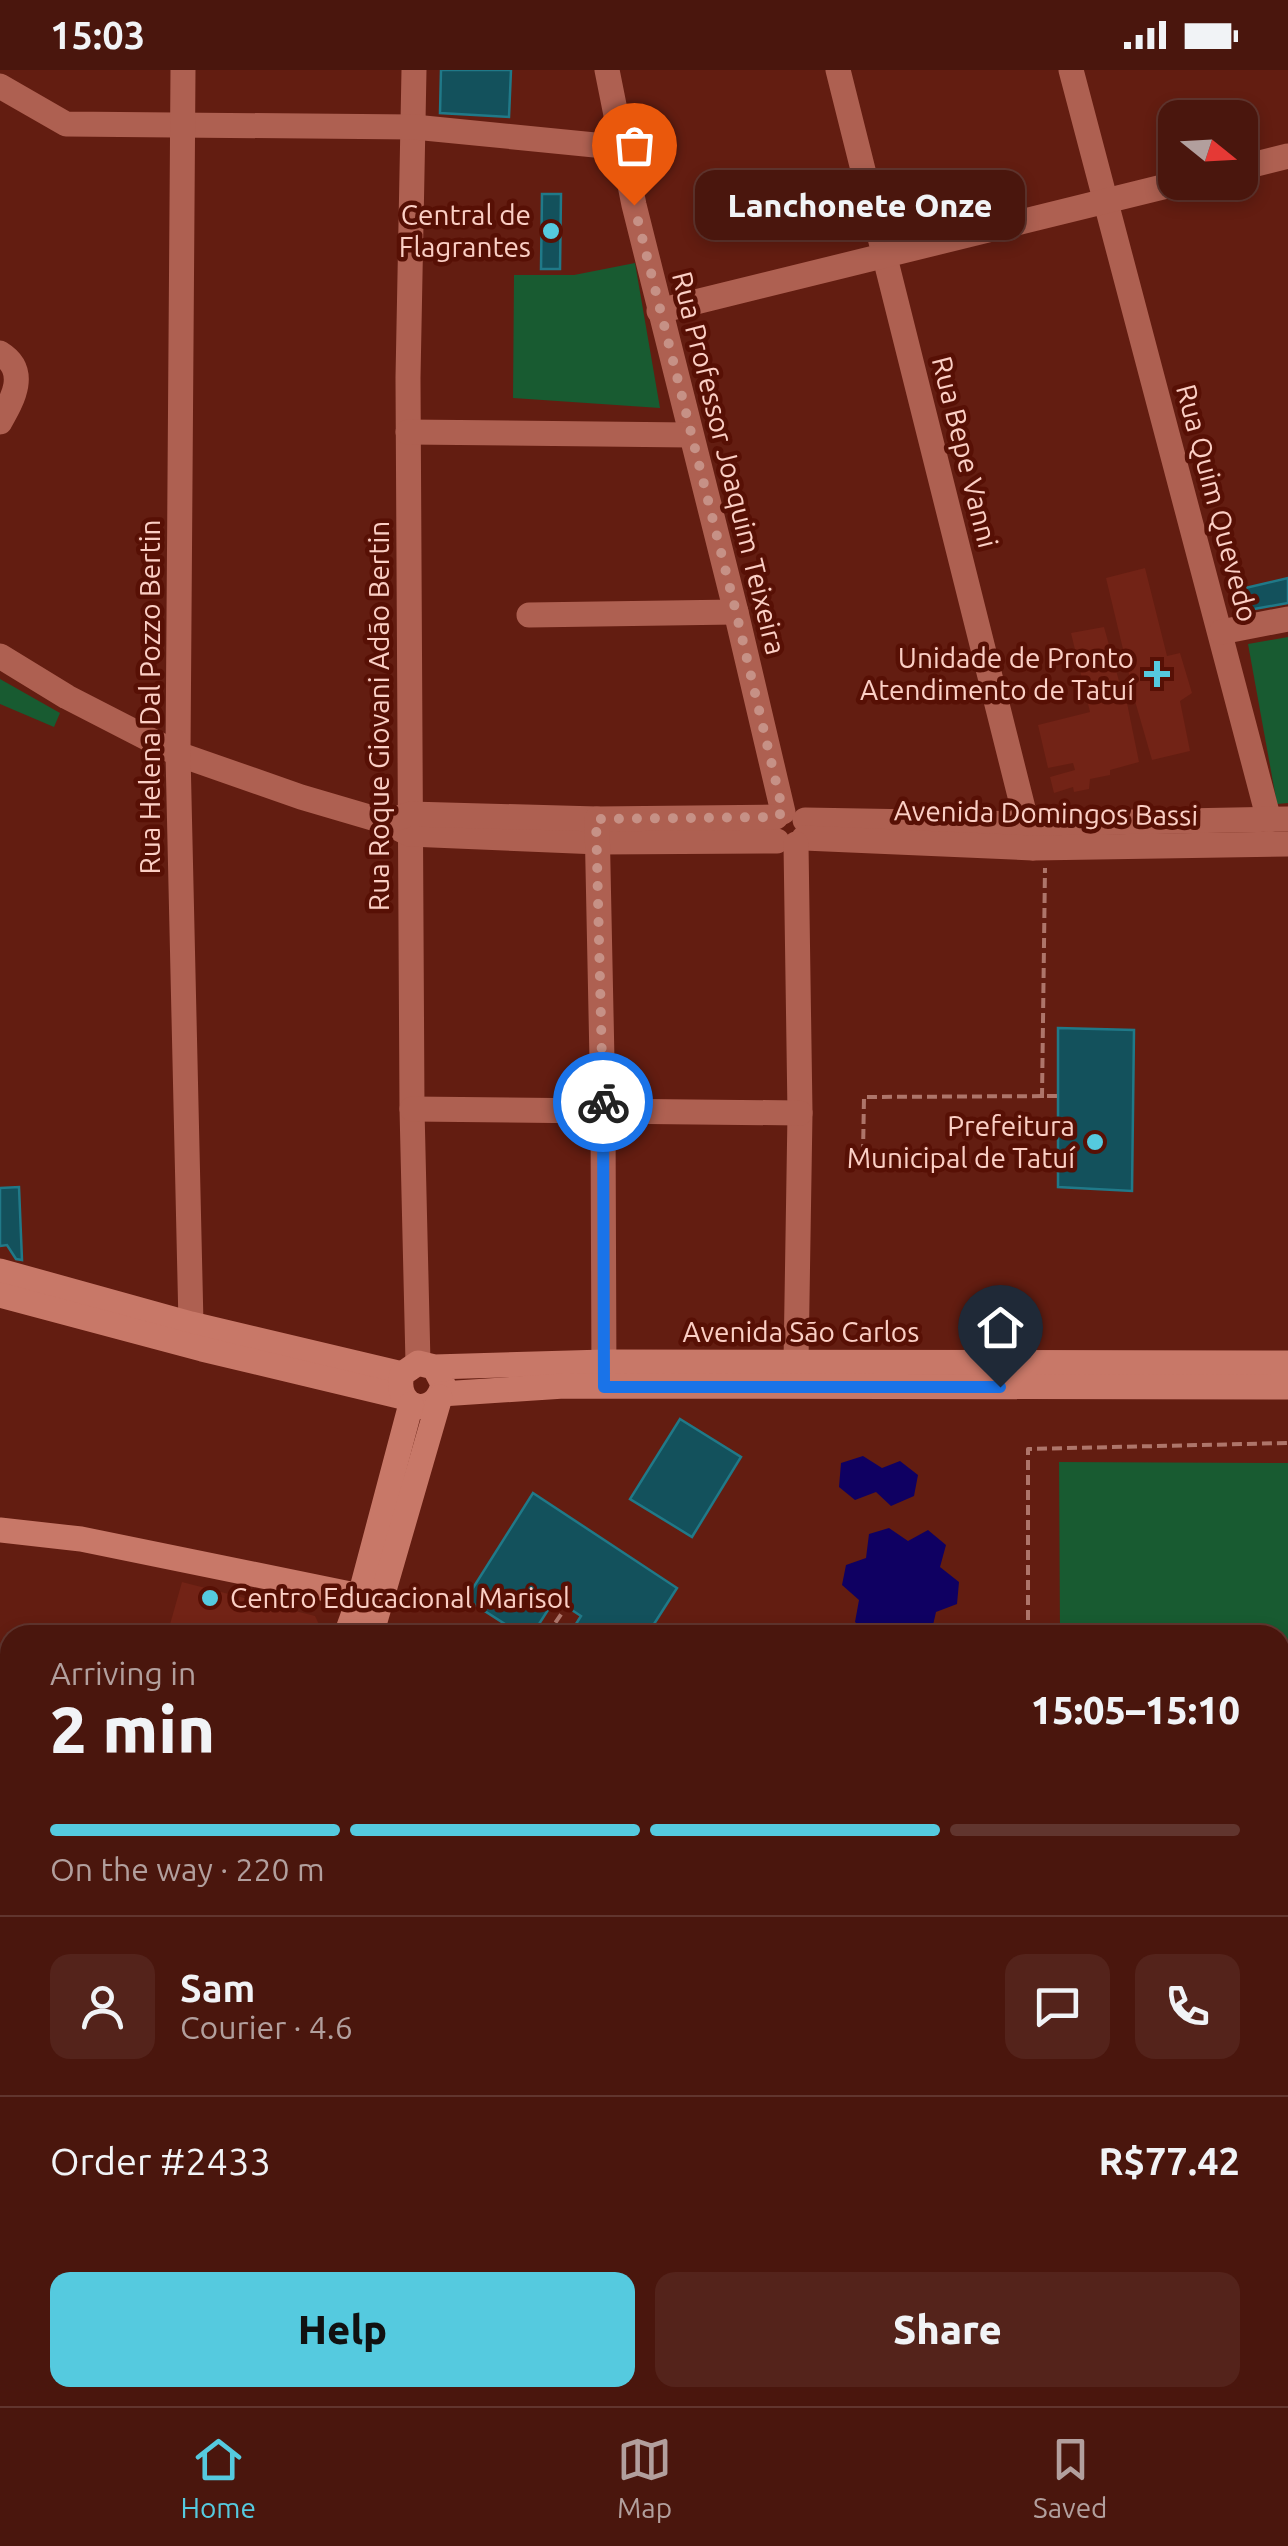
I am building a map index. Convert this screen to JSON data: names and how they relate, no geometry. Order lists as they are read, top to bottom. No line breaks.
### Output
{"streets":{"main road":["Avenida São Carlos"],"street":["Rua Bepe Vanni","Rua Professor Joaquim Teixeira","Rua Quim Quevedo","Rua Helena Dal Pozzo Bertin","Rua Roque Giovani Adão Bertin","Avenida Domingos Bassi"]},"crossings":[["Rua Bepe Vanni","Avenida Domingos Bassi"],["Rua Professor Joaquim Teixeira","Avenida Domingos Bassi"],["Rua Professor Joaquim Teixeira","Avenida São Carlos"],["Rua Quim Quevedo","Avenida Domingos Bassi"],["Rua Helena Dal Pozzo Bertin","Avenida Domingos Bassi"],["Rua Helena Dal Pozzo Bertin","Avenida São Carlos"],["Rua Roque Giovani Adão Bertin","Avenida Domingos Bassi"],["Rua Roque Giovani Adão Bertin","Avenida São Carlos"]],"places":{"other":["Lanchonete Onze","Central de Flagrantes","Prefeitura Municipal de Tatuí","Centro Educacional Marisol"],"health":["Unidade de Pronto Atendimento de Tatuí"]},"north":"right","page":{"status":"15:03","bubble":"Lanchonete Onze","heading":["2 min","Arriving in","15:05–15:10"],"panel":["Sam","Courier · 4.6","Order #2433","R$77.42"],"bar":"On the way · 220 m","buttons":["Help","Share"],"tabs":["Home","Map","Saved"]}}
